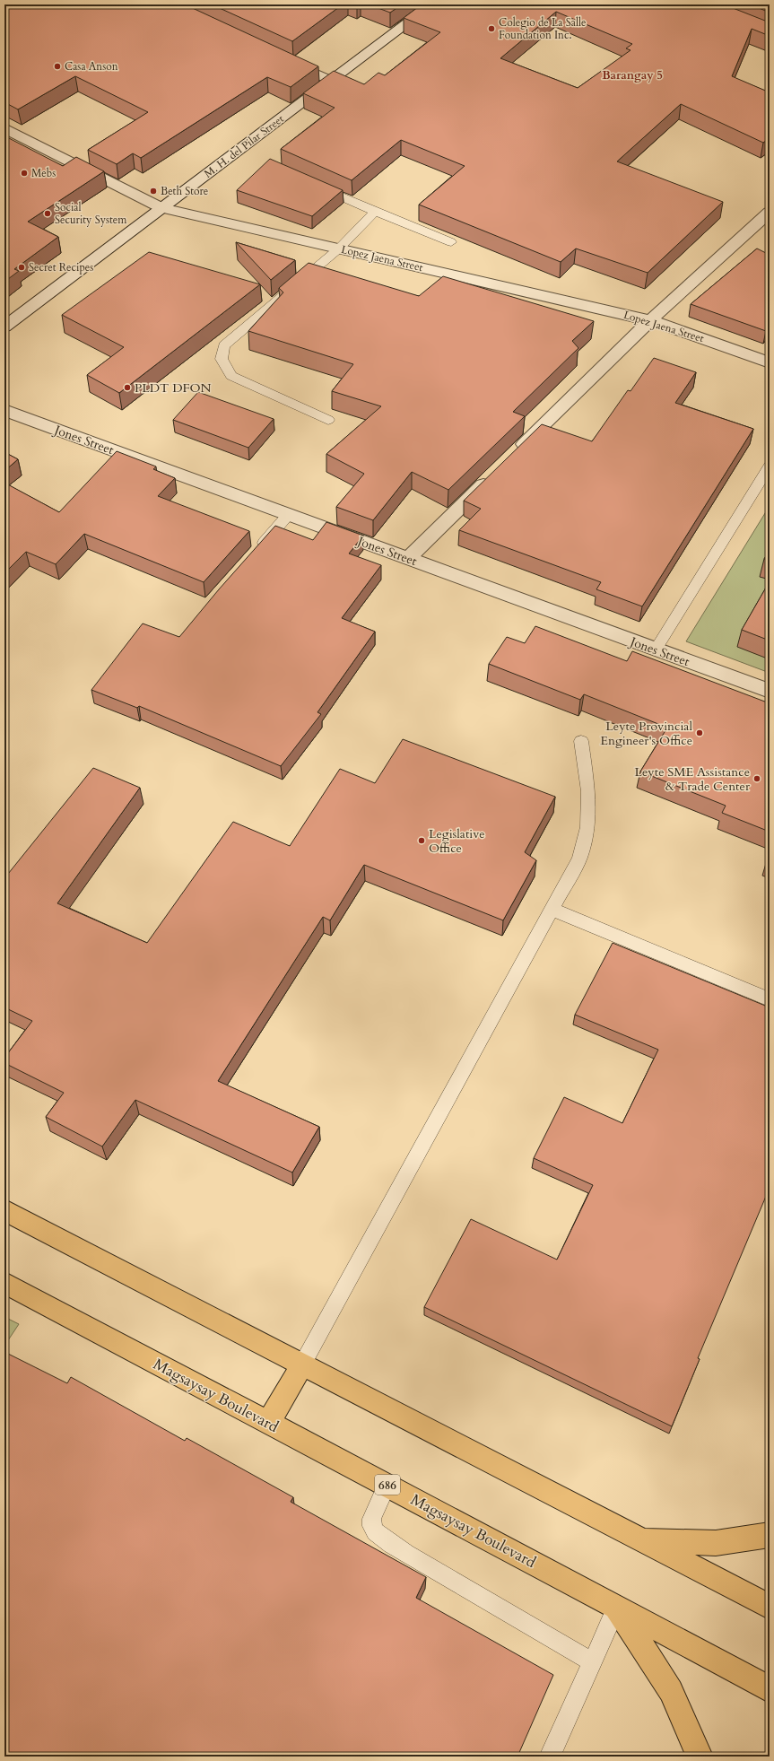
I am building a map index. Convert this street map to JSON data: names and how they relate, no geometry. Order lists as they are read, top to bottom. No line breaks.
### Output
{"streets":{"main road":["Magsaysay Boulevard","686"],"street":["M. H. del Pilar Street","Lopez Jaena Street","Jones Street"]},"crossings":[["M. H. del Pilar Street","Lopez Jaena Street"]],"districts":["Barangay 5"],"places":["Colegio de La Salle Foundation Inc.","Casa Anson","Mebs","Beth Store","Social Security System","Secret Recipes","PLDT DFON","Leyte Provincial Engineer's Office","Leyte SME Assistance & Trade Center","Legislative Office"]}
